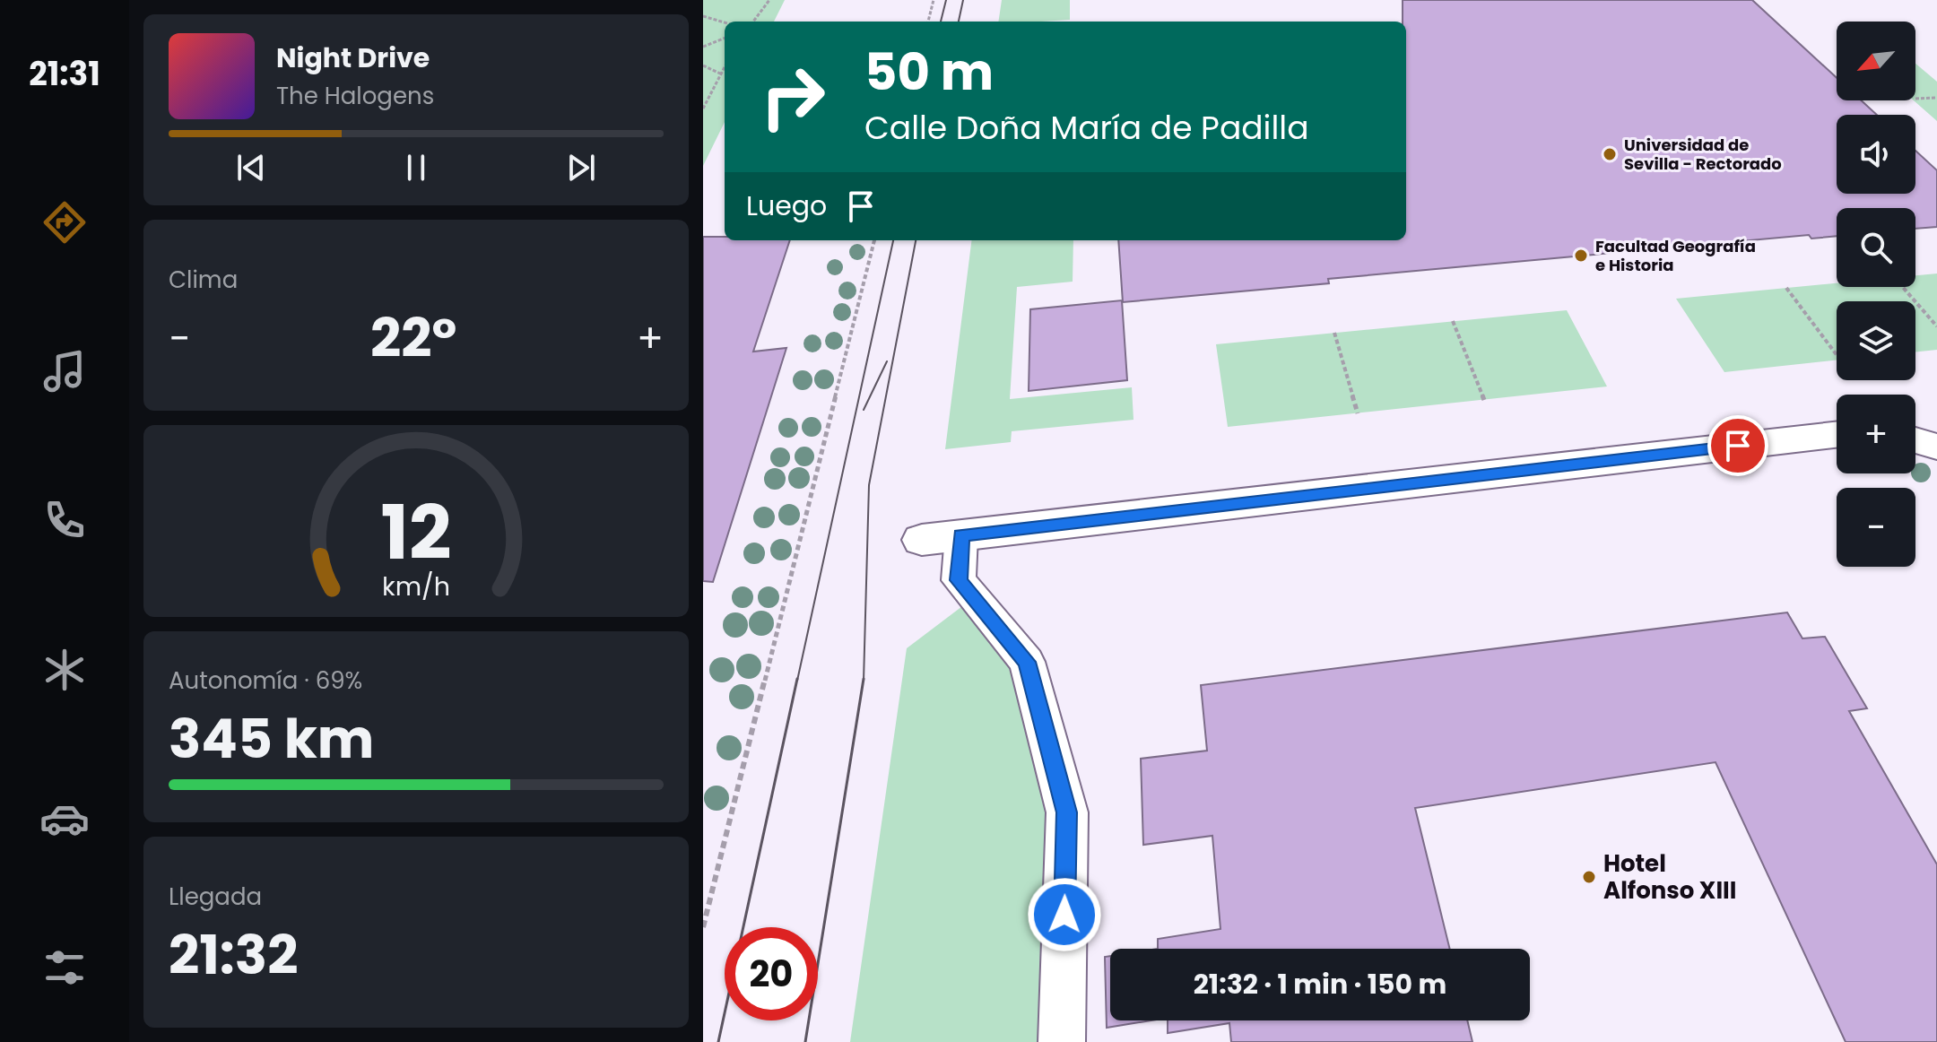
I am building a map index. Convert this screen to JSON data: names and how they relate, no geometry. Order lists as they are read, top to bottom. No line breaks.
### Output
{"places":["Universidad de Sevilla - Rectorado","Facultad Geografía e Historia","Hotel Alfonso XIII"],"north":"bottom left","page":{"tabs":"21:31","map_buttons":["+","−"],"turn":["50 m","Calle Doña María de Padilla"],"song":["Night Drive","The Halogens"],"then":"Luego","tile":["Clima",["Autonomía · 69%","345 km"],["Llegada","21:32"]],"heat":["−","22°","+"],"limit":"20","trip":"21:32 · 1 min · 150 m","gauge":["12","km/h"]}}
